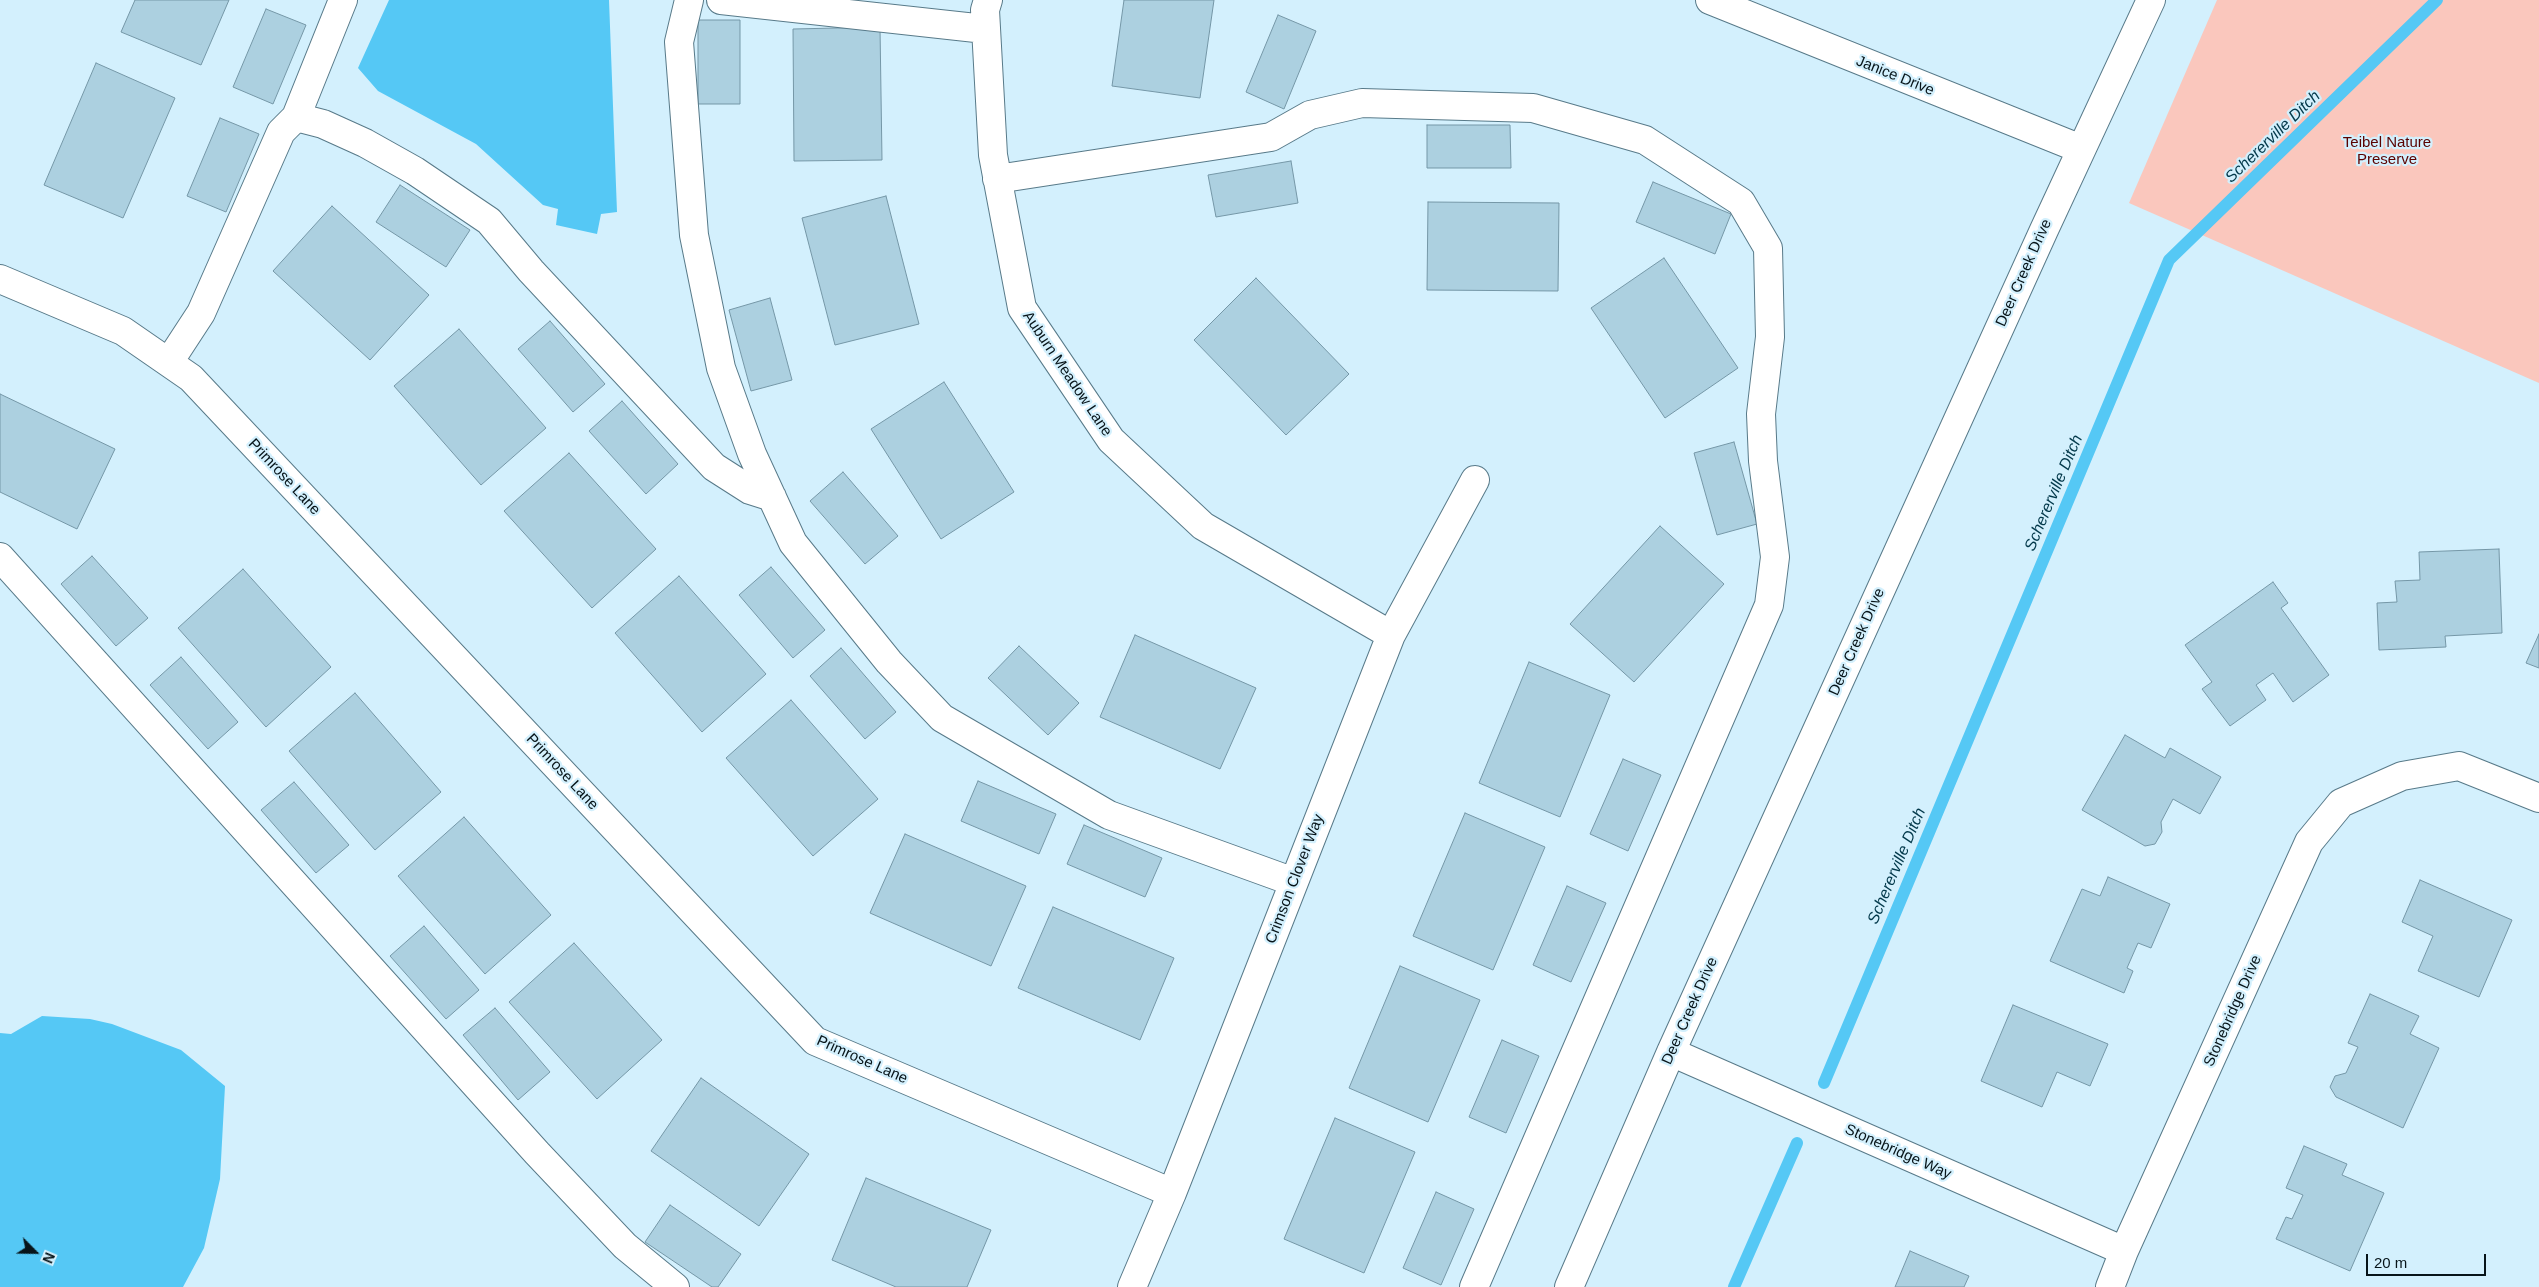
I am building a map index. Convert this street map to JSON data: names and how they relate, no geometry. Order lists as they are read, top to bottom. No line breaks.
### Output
{"streets":{"street":["Janice Drive","Deer Creek Drive","Auburn Meadow Lane","Primrose Lane","Crimson Clover Way","Stonebridge Drive","Stonebridge Way"]},"crossings":[["Janice Drive","Deer Creek Drive"],["Deer Creek Drive","Stonebridge Way"],["Auburn Meadow Lane","Crimson Clover Way"],["Primrose Lane","Crimson Clover Way"],["Stonebridge Drive","Stonebridge Way"]],"water":["Schererville Ditch"],"parks":["Teibel Nature Preserve"],"scale_bar":"20 m","north":"bottom right"}
